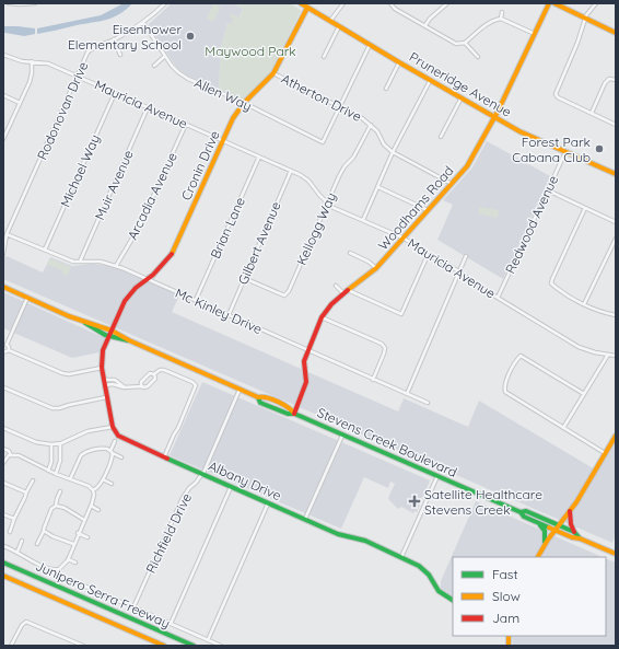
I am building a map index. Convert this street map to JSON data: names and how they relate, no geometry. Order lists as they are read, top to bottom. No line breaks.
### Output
{"streets":{"main road":["Pruneridge Avenue","Cronin Drive","Woodhams Road","Stevens Creek Boulevard","Albany Drive","Junipero Serra Freeway"],"street":["Allen Way","Atherton Drive","Mauricia Avenue","Rodonovan Drive","Michael Way","Muir Avenue","Arcadia Avenue","Redwood Avenue","Brian Lane","Kellogg Way","Gilbert Avenue","Mc Kinley Drive","Richfield Drive"]},"crossings":[["Pruneridge Avenue","Cronin Drive"],["Pruneridge Avenue","Woodhams Road"],["Pruneridge Avenue","Redwood Avenue"],["Allen Way","Atherton Drive"],["Allen Way","Rodonovan Drive"],["Allen Way","Cronin Drive"],["Atherton Drive","Cronin Drive"],["Atherton Drive","Woodhams Road"],["Atherton Drive","Kellogg Way"],["Mauricia Avenue","Rodonovan Drive"],["Mauricia Avenue","Cronin Drive"],["Mauricia Avenue","Michael Way"],["Mauricia Avenue","Muir Avenue"],["Mauricia Avenue","Arcadia Avenue"],["Mauricia Avenue","Woodhams Road"],["Mauricia Avenue","Redwood Avenue"],["Mauricia Avenue","Brian Lane"],["Mauricia Avenue","Kellogg Way"],["Mauricia Avenue","Gilbert Avenue"],["Rodonovan Drive","Mc Kinley Drive"],["Cronin Drive","Mc Kinley Drive"],["Cronin Drive","Stevens Creek Boulevard"],["Michael Way","Mc Kinley Drive"],["Muir Avenue","Mc Kinley Drive"],["Arcadia Avenue","Mc Kinley Drive"],["Woodhams Road","Mc Kinley Drive"],["Woodhams Road","Stevens Creek Boulevard"],["Brian Lane","Mc Kinley Drive"],["Kellogg Way","Gilbert Avenue"],["Gilbert Avenue","Mc Kinley Drive"],["Stevens Creek Boulevard","Richfield Drive"],["Albany Drive","Richfield Drive"]],"parks":["Maywood Park"],"places":{"other":["Eisenhower Elementary School","Forest Park Cabana Club"],"health":["Satellite Healthcare Stevens Creek"]},"legend":["Fast","Slow","Jam"]}
